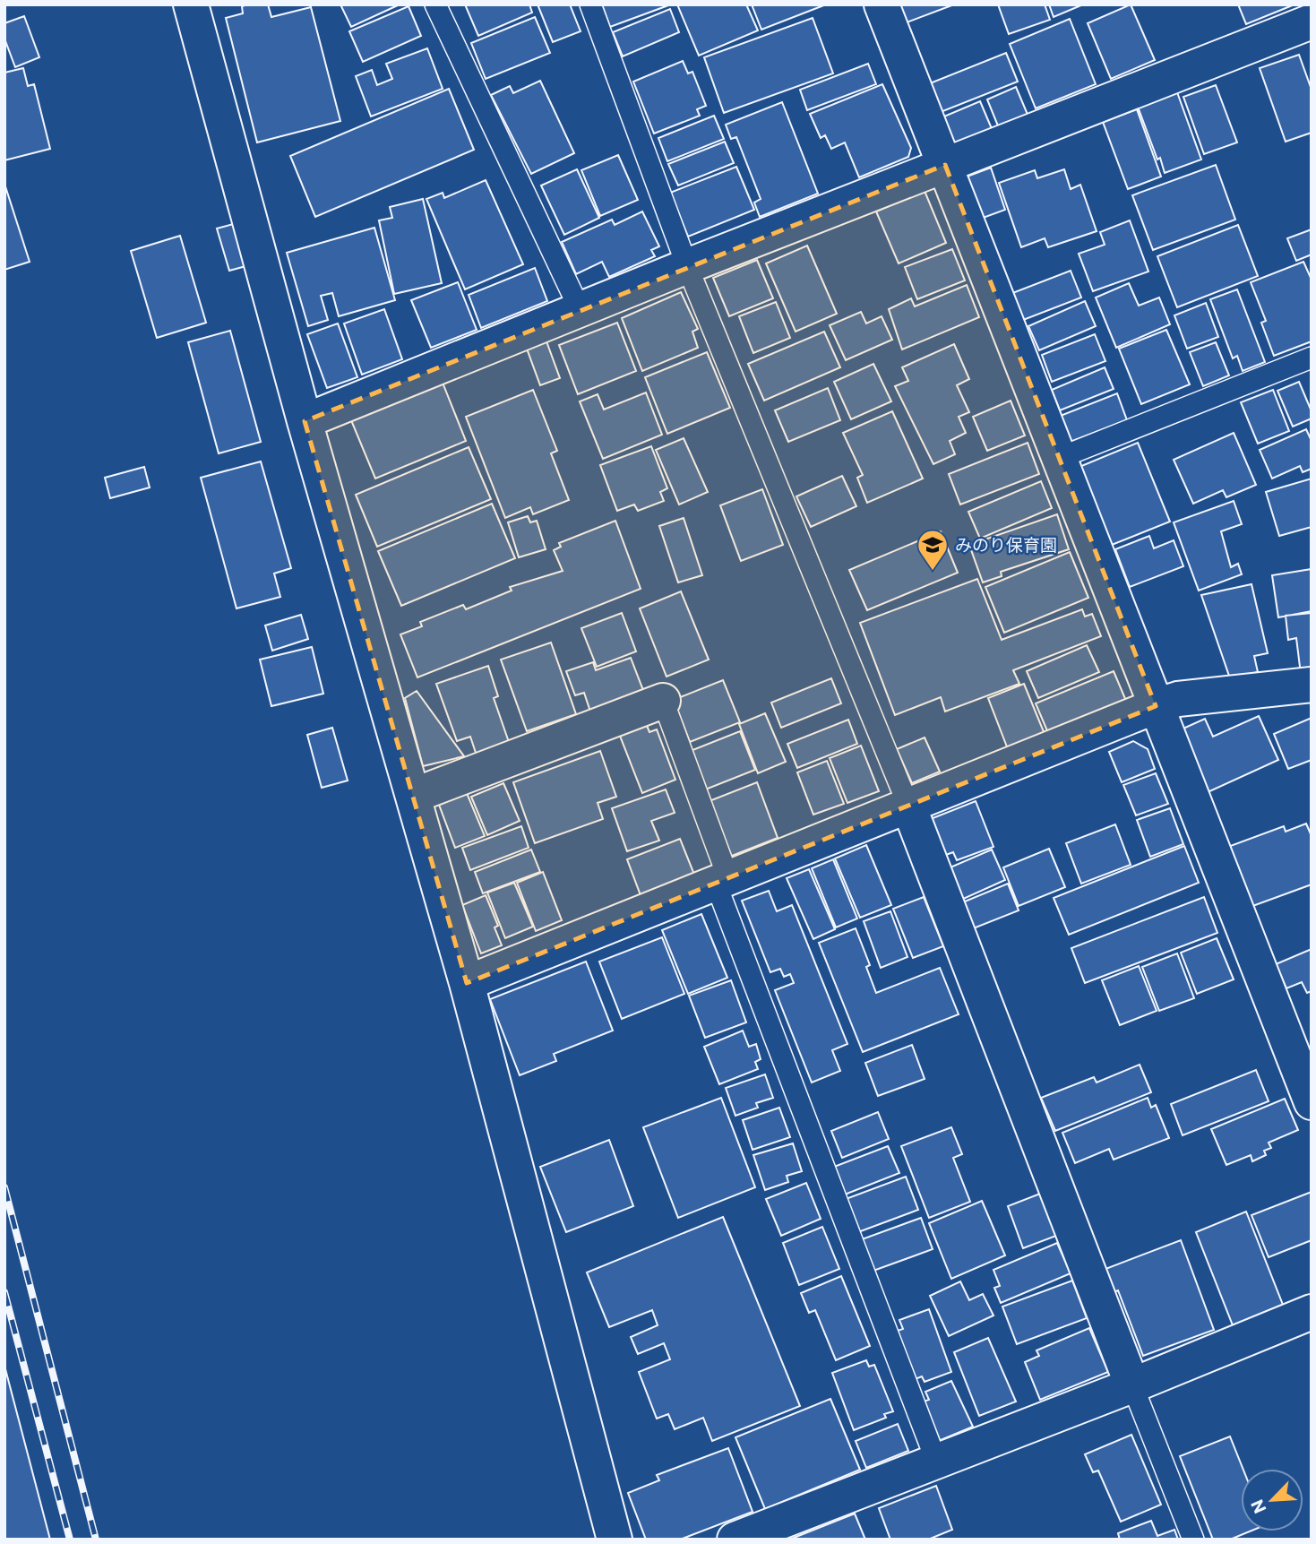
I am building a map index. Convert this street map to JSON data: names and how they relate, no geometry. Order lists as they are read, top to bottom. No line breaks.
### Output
{"places":{"school or university":["みのり保育園"]},"north":"bottom left"}
